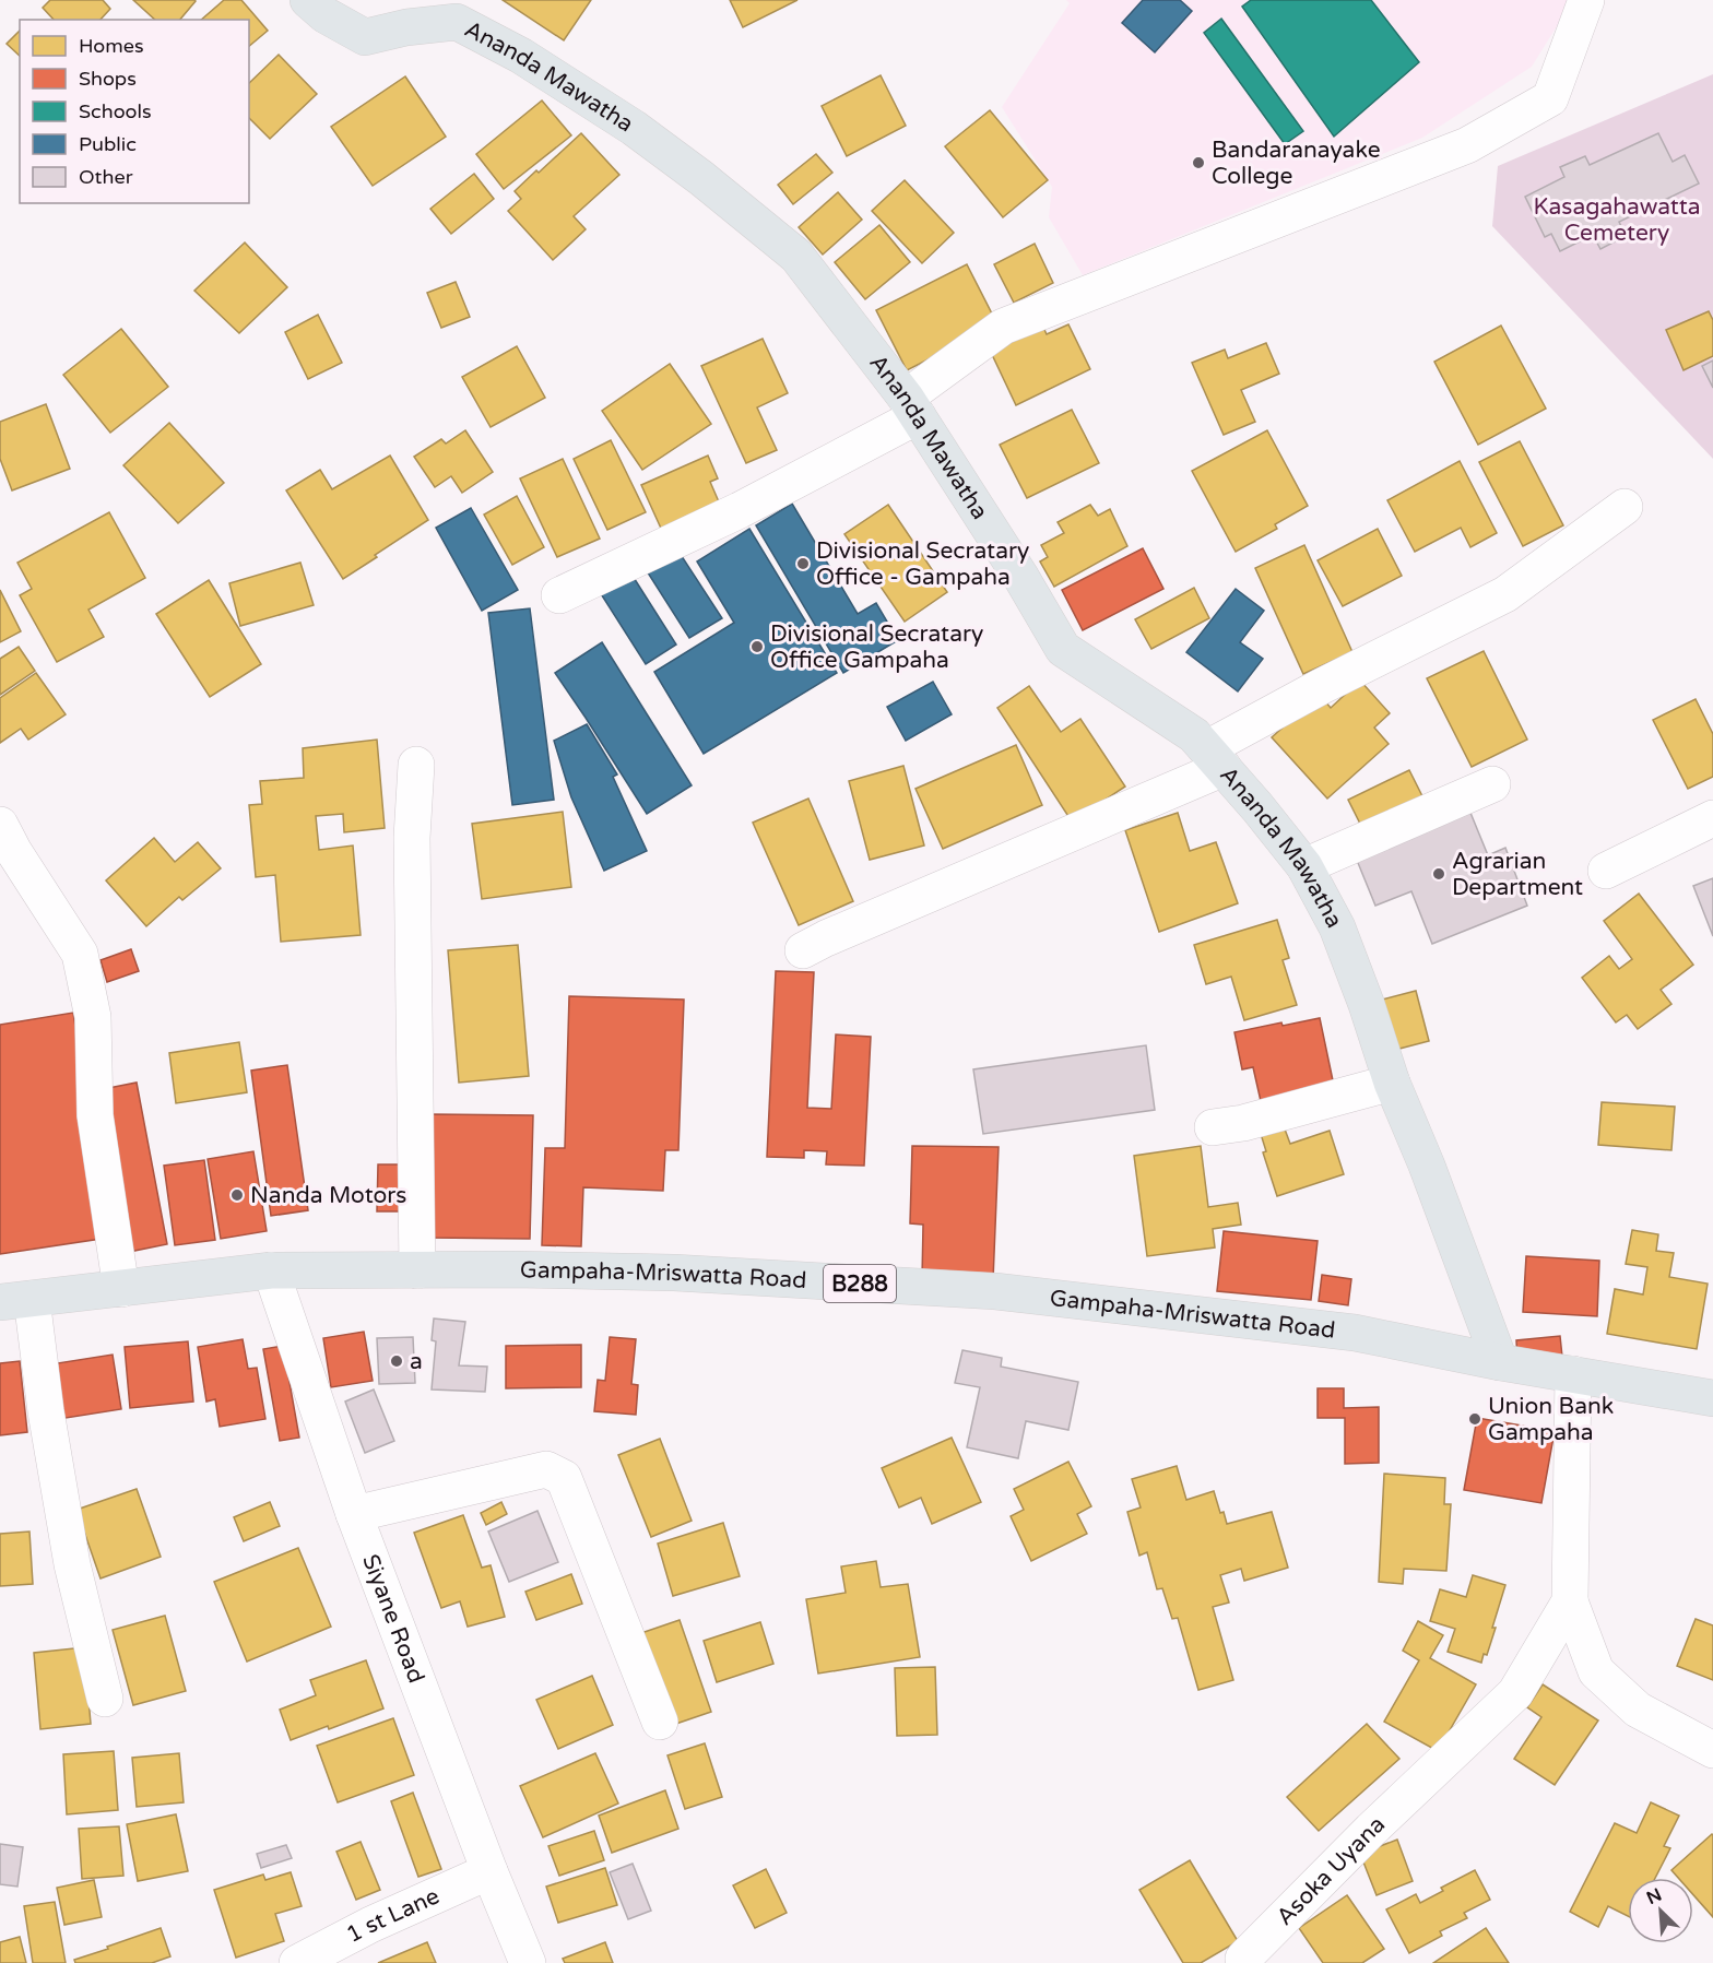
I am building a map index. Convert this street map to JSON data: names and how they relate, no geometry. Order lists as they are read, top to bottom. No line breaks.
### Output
{"streets":{"main road":["Ananda Mawatha","Gampaha-Mriswatta Road","B288"],"street":["Siyane Road","Asoka Uyana","1 st Lane"]},"crossings":[["Ananda Mawatha","Gampaha-Mriswatta Road"],["Gampaha-Mriswatta Road","Siyane Road"],["Siyane Road","1 st Lane"]],"parks":["Kasagahawatta Cemetery"],"places":["Bandaranayake College","Divisional Secratary Office - Gampaha","Divisional Secratary Office Gampaha","Agrarian Department","Nanda Motors","a","Union Bank Gampaha"],"legend":["Homes","Shops","Schools","Public","Other"],"north":"top left"}
